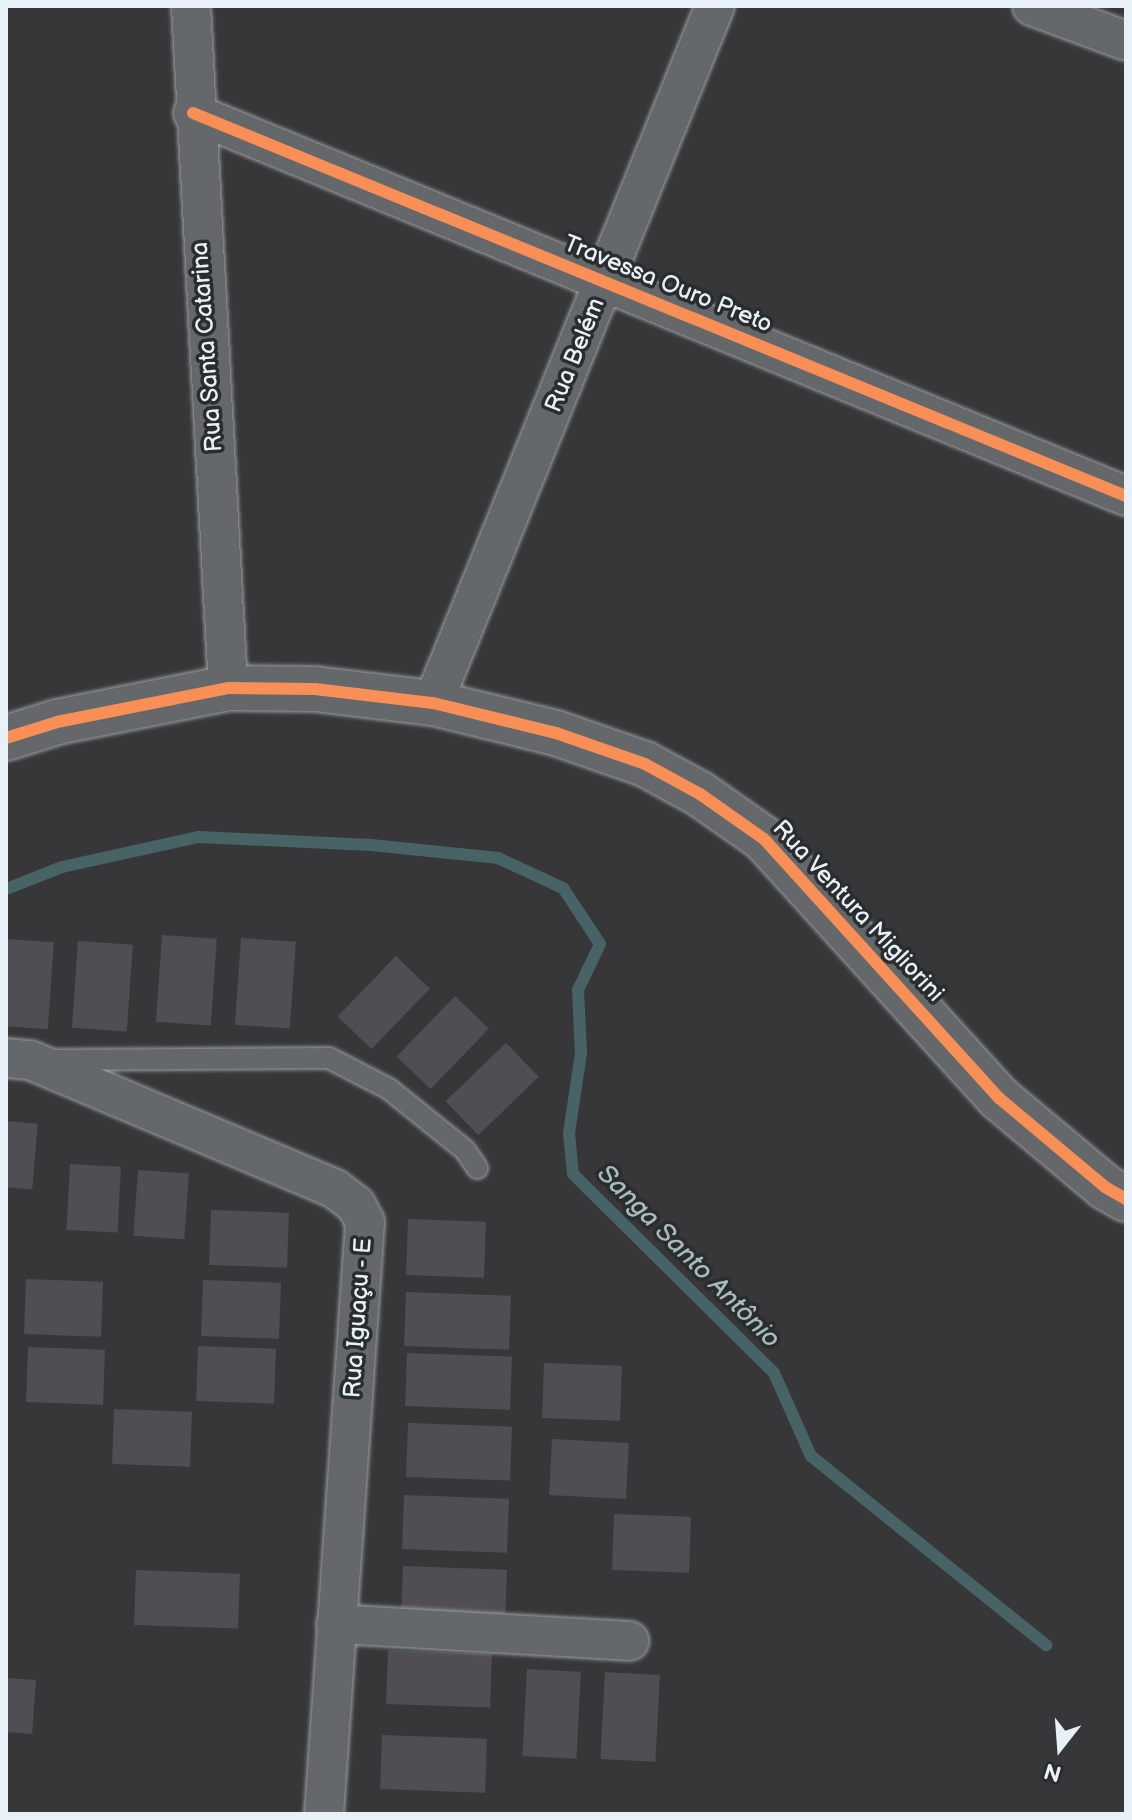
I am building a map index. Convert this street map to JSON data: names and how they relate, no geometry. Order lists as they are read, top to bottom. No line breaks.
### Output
{"streets":{"street":["Travessa Ouro Preto","Rua Santa Catarina","Rua Belém","Rua Ventura Migliorini","Rua Iguaçu - E"]},"crossings":[["Travessa Ouro Preto","Rua Santa Catarina"],["Travessa Ouro Preto","Rua Belém"],["Rua Santa Catarina","Rua Ventura Migliorini"],["Rua Belém","Rua Ventura Migliorini"]],"water":["Sanga Santo Antônio"],"north":"bottom"}
